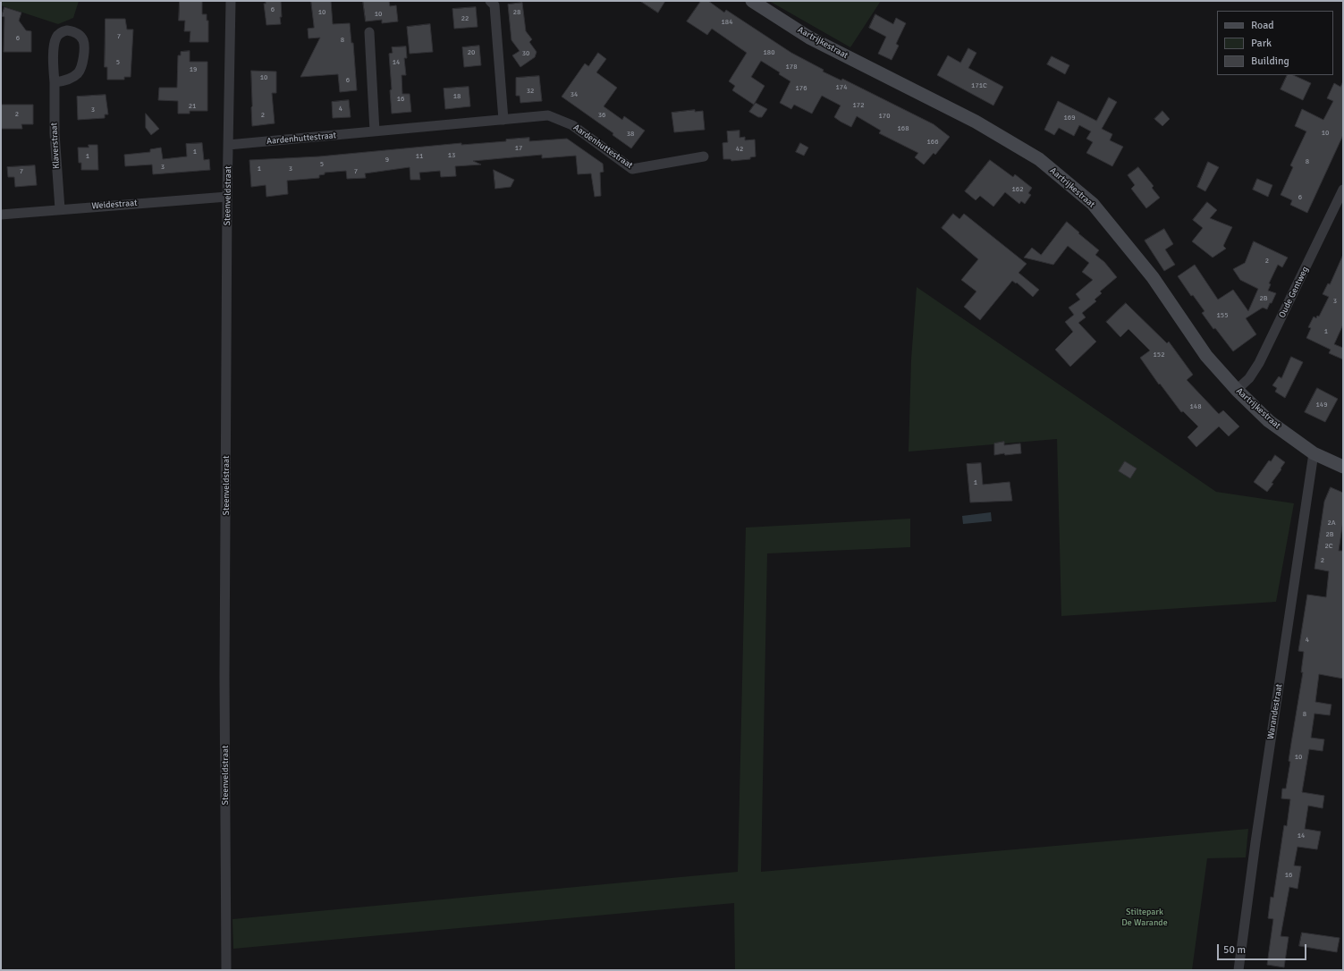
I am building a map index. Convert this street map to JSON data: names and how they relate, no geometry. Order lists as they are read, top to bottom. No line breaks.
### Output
{"streets":{"street":["Aartrijkestraat","Aardenhuttestraat","Klaverstraat","Steenveldstraat","Weidestraat","Oude Gentweg","Warandestraat"]},"crossings":[["Aartrijkestraat","Oude Gentweg"],["Aartrijkestraat","Warandestraat"],["Aardenhuttestraat","Steenveldstraat"],["Klaverstraat","Weidestraat"],["Steenveldstraat","Weidestraat"]],"parks":["Stiltepark De Warande"],"house_numbers":["6","10","28","10","22","184","7","6","8","20","180","30","5","14","178","19","10","6","171C","174","176","32","34","18","16","172","21","4","3","2","2","36","170","169","168","10","38","166","17","42","1","13","1","11","9","8","5","3","1","3","7","7","162","6","2","2B","3","155","1","152","149","148","1","2A","2B","2C","2","4","8","10","14","16"],"legend":["Road","Park","Building"],"scale_bar":"50 m"}
